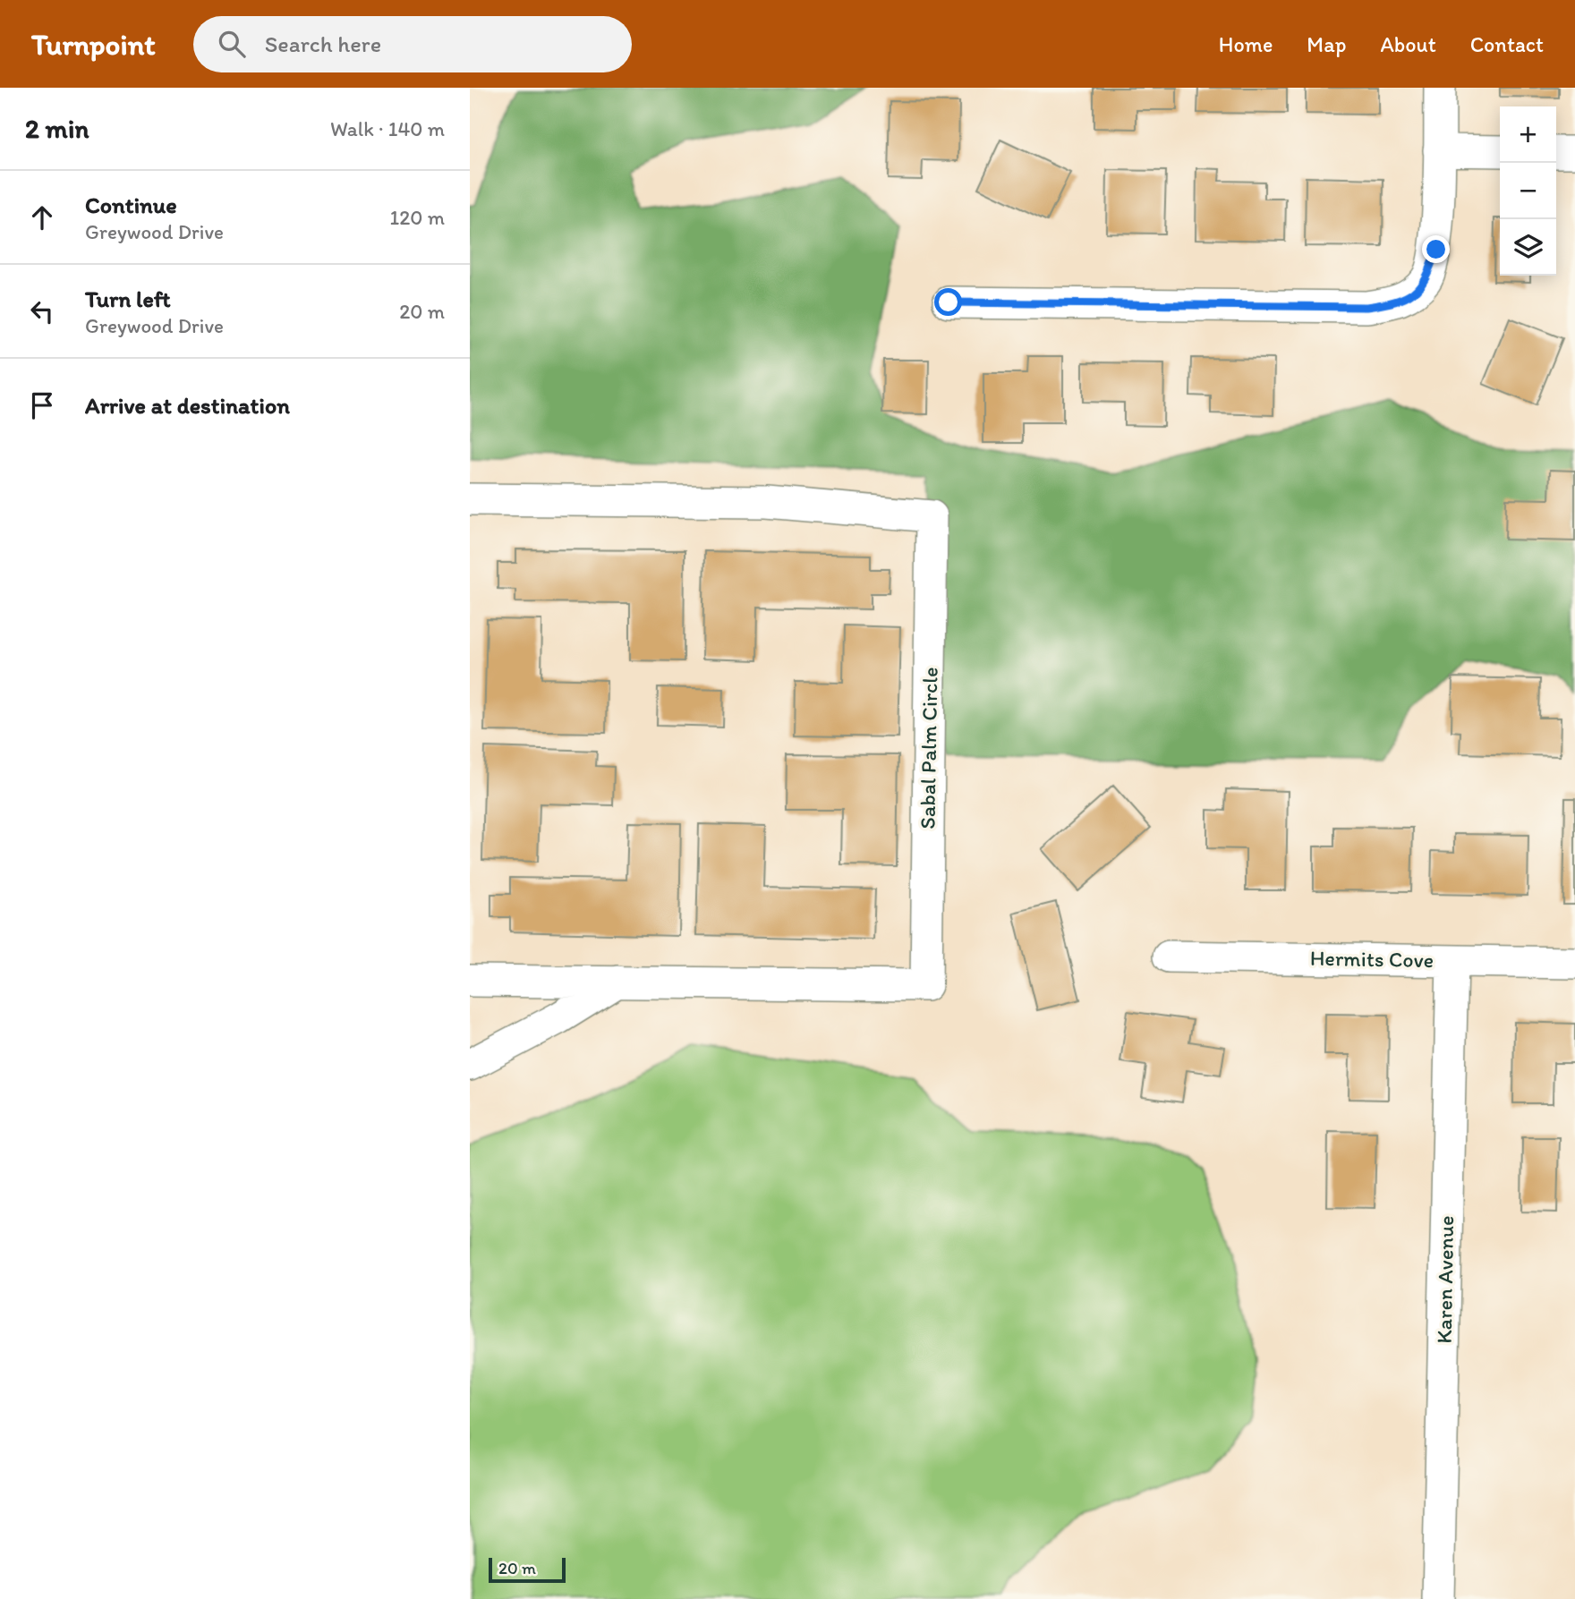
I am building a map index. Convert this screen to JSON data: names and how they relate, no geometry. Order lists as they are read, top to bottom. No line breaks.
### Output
{"streets":{"street":["Sabal Palm Circle","Hermits Cove","Karen Avenue"]},"crossings":[["Hermits Cove","Karen Avenue"]],"scale_bar":"20 m","page":{"header":"Turnpoint","search":"Search here","nav":["Home","Map","About","Contact"],"heading":["2 min","Walk · 140 m"],"map_buttons":["+","−"],"list":[["Continue","Greywood Drive","120 m"],["Turn left","Greywood Drive","20 m"],"Arrive at destination"],"scale":"20 m"}}
